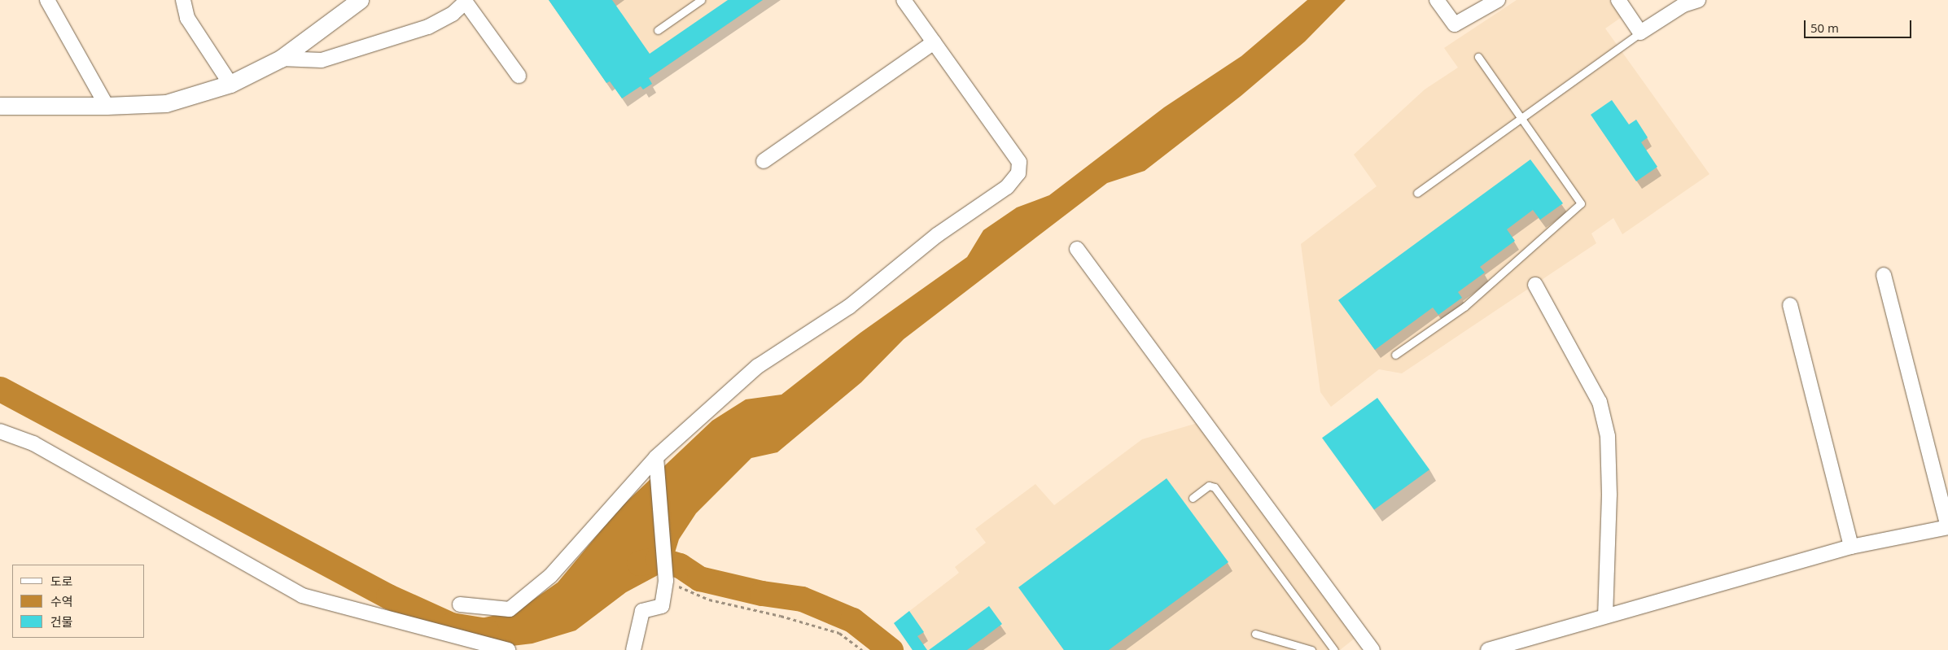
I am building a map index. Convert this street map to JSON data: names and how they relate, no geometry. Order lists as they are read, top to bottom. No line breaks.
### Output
{"legend":["도로","수역","건물"],"scale_bar":"50 m"}
